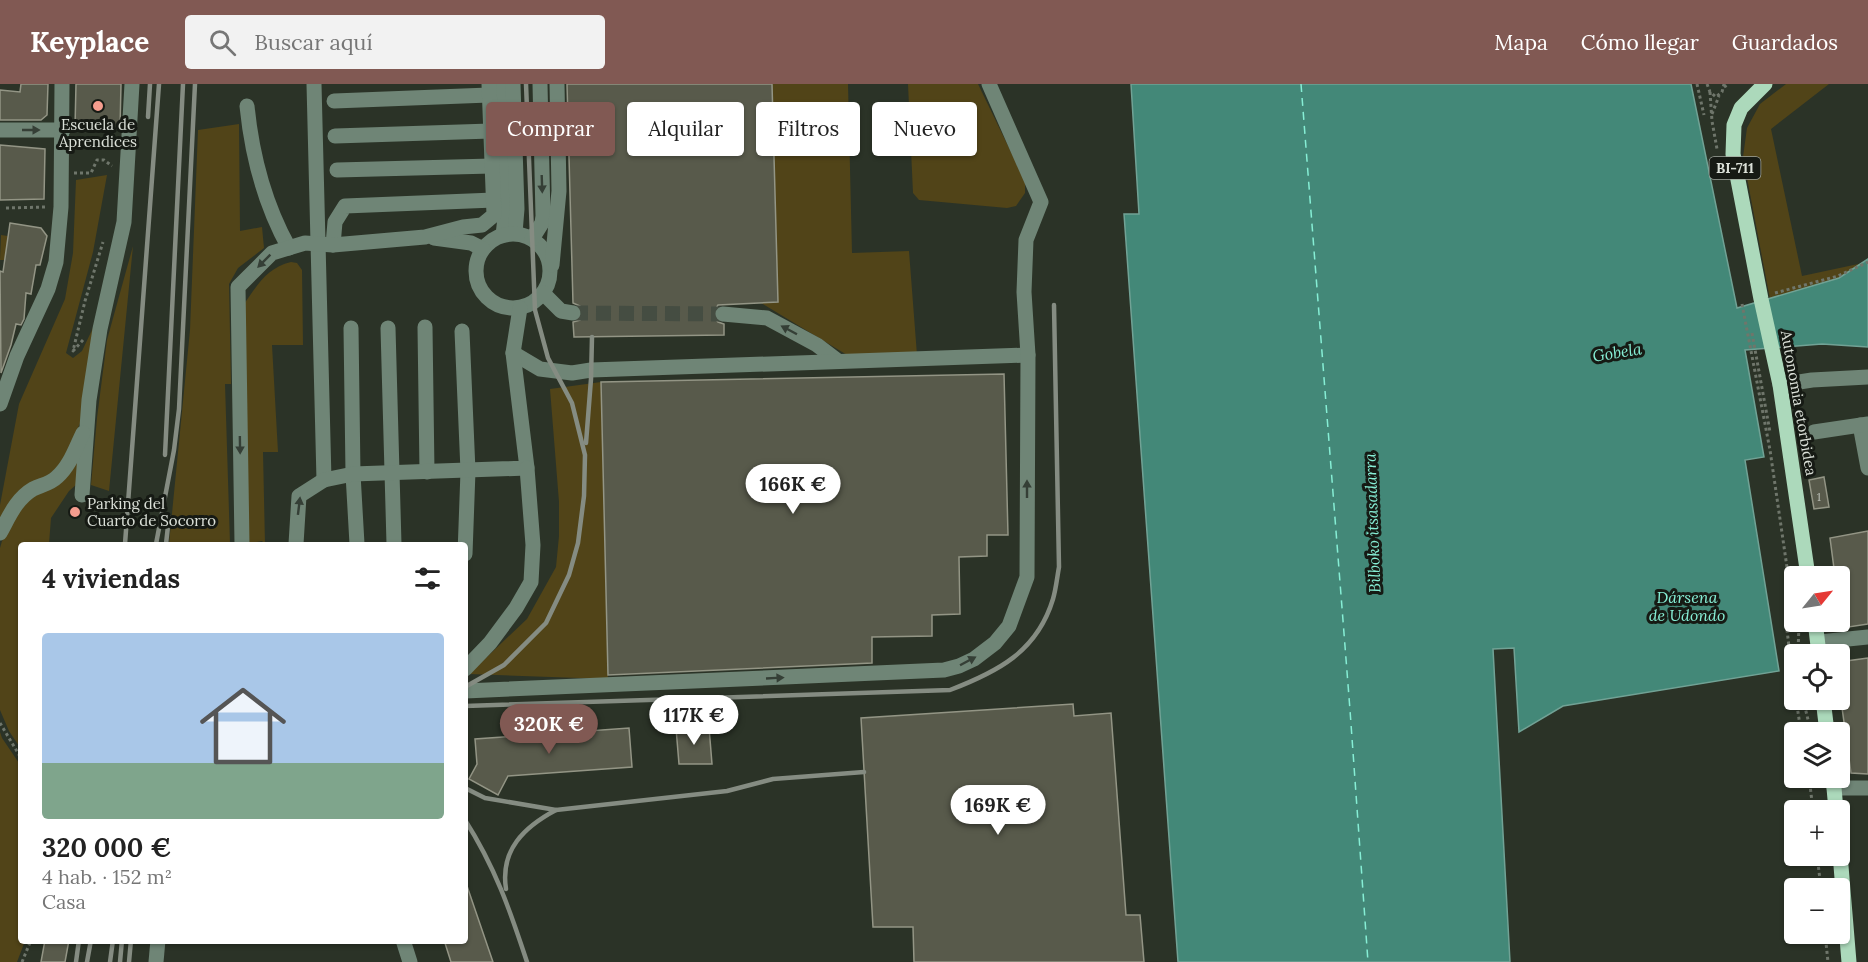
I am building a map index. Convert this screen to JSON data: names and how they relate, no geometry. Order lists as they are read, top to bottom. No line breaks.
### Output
{"streets":{"main road":["BI-711","Autonomia etorbidea"]},"water":["Gobela","Bilboko itsasadarra","Dársena de Udondo"],"places":["Escuela de Aprendices","Parking del Cuarto de Socorro"],"house_numbers":["1"],"north":"top right","page":{"header":"Keyplace","search":"Buscar aquí","nav":["Mapa","Cómo llegar","Guardados"],"chip":["Comprar","Alquilar","Filtros","Nuevo"],"price":["166K €","117K €","320K €","169K €"],"heading":"4 viviendas","map_buttons":["+","−"],"list":[{"name":"320 000 €","note":"4 hab. · 152 m² · Casa"}]}}
